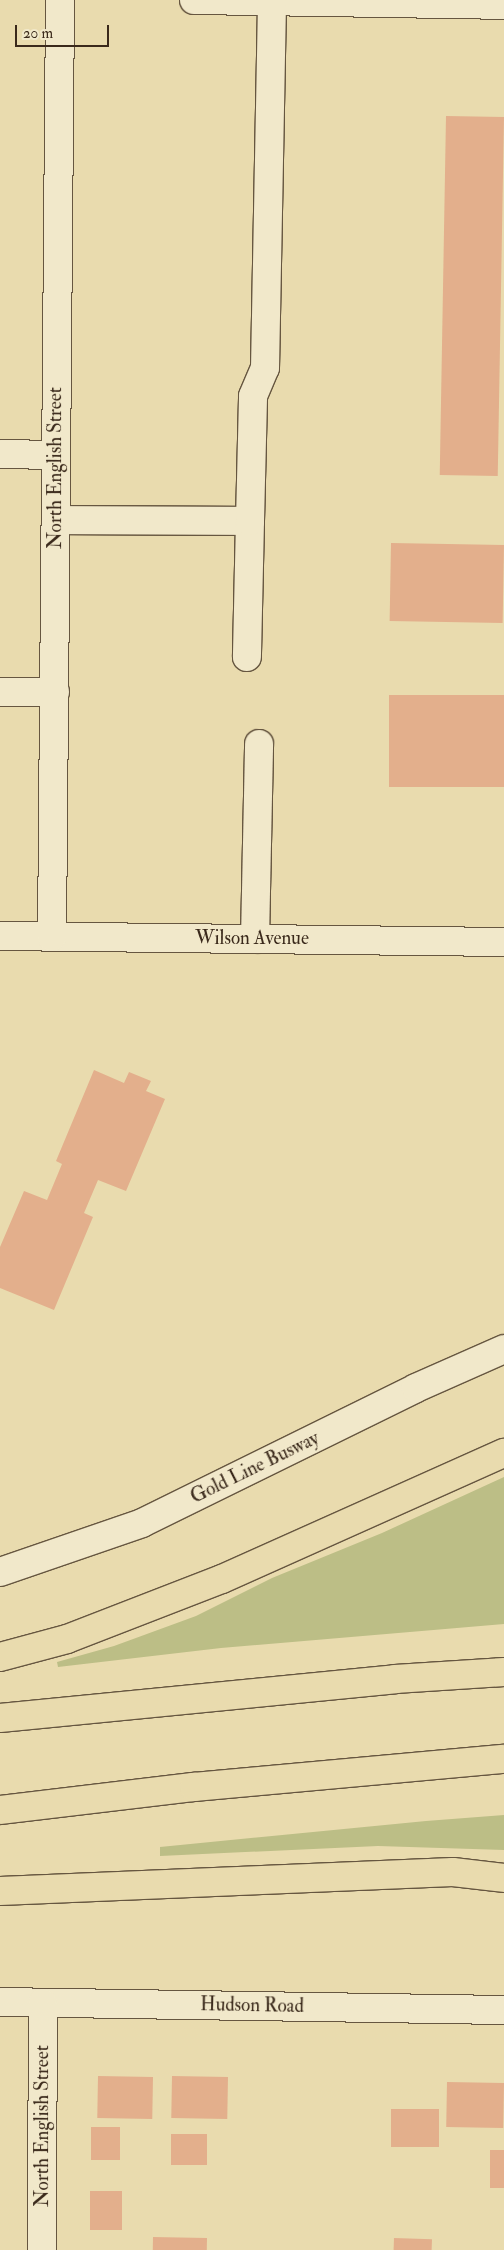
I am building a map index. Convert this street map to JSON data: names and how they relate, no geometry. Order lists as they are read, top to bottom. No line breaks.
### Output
{"streets":{"street":["North English Street","Wilson Avenue","Gold Line Busway","Hudson Road"]},"crossings":[["North English Street","Wilson Avenue"],["North English Street","Hudson Road"]],"scale_bar":"20 m"}
